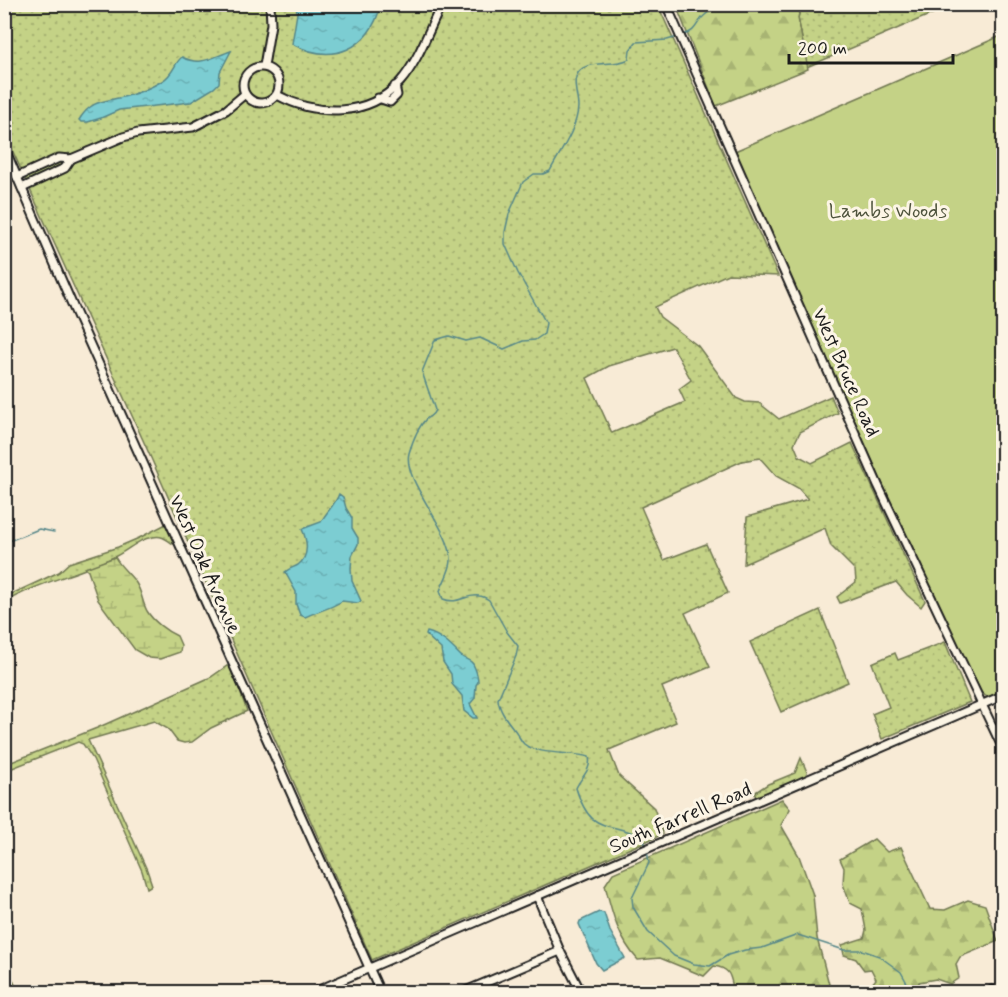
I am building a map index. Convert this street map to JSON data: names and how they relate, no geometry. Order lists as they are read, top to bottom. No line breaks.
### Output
{"streets":{"street":["West Bruce Road","West Oak Avenue","South Farrell Road"]},"crossings":[["West Bruce Road","South Farrell Road"],["West Oak Avenue","South Farrell Road"]],"parks":["Lambs Woods"],"scale_bar":"200 m"}
